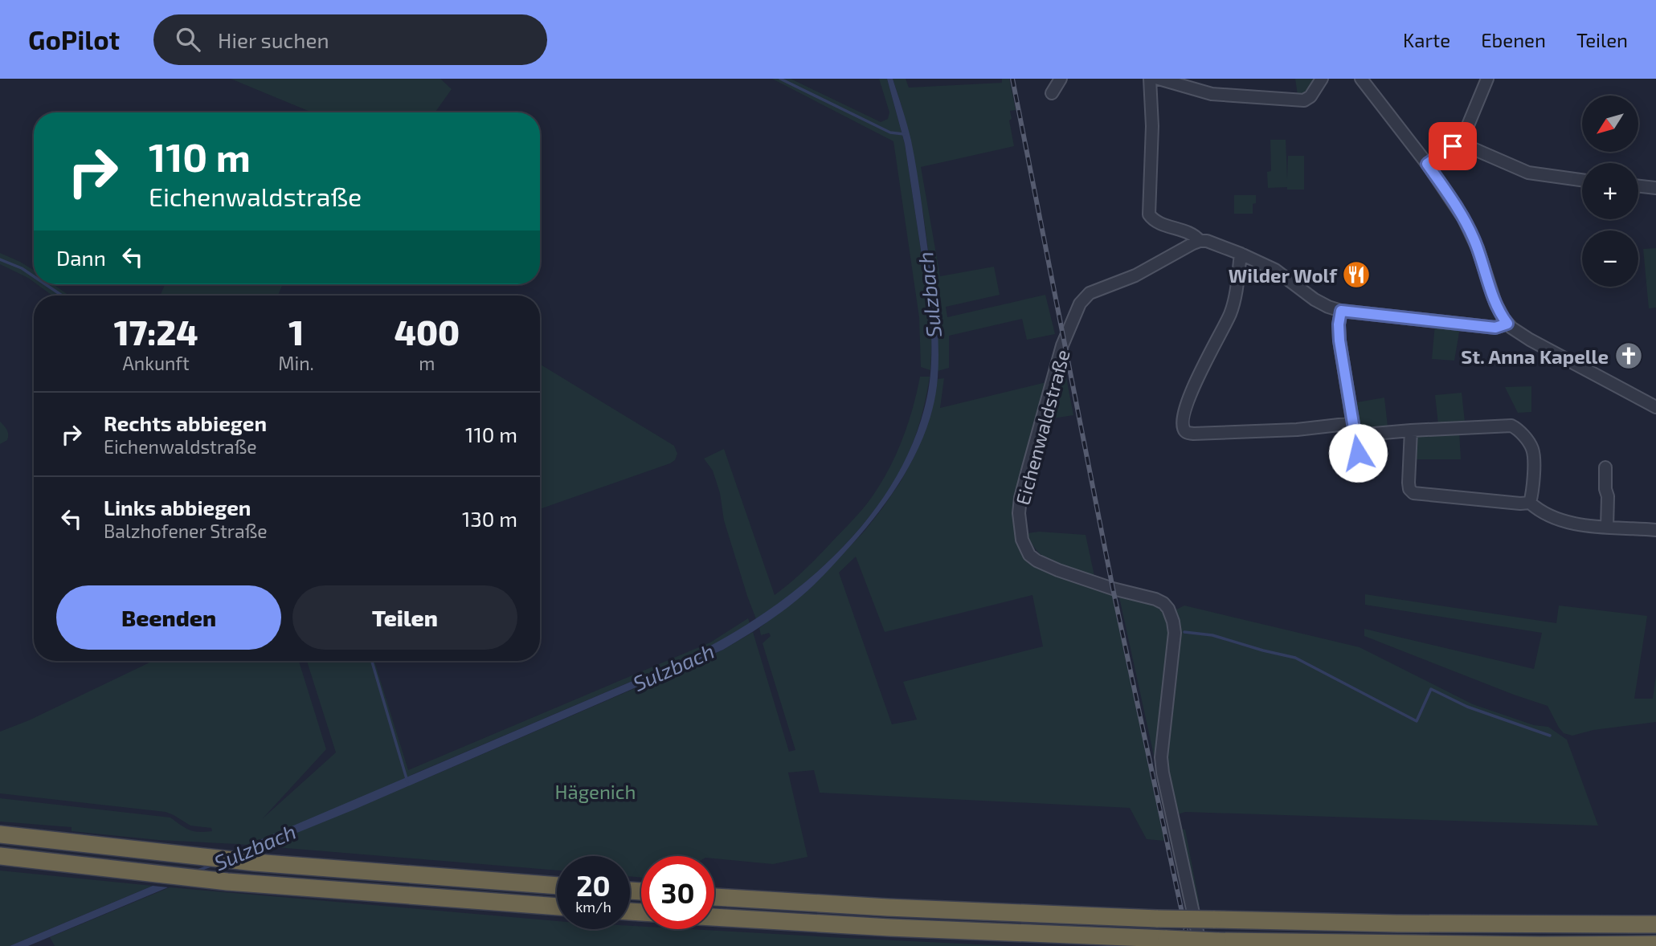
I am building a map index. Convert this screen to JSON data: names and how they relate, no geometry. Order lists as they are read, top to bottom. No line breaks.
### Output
{"streets":{"street":["Eichenwaldstraße"]},"water":["Sulzbach"],"parks":["Hägenich"],"places":{"restaurant":["Wilder Wolf"],"church":["St. Anna Kapelle"]},"north":"bottom left","page":{"header":"GoPilot","search":"Hier suchen","nav":["Karte","Ebenen","Teilen"],"map_buttons":["+","−"],"turn":["110 m","Eichenwaldstraße"],"then":"Dann","eta":["17:24","Ankunft","1","Min.","400","m"],"list":[{"name":"Rechts abbiegen","note":"Eichenwaldstraße","value":"110 m"},{"name":"Links abbiegen","note":"Balzhofener Straße","value":"130 m"}],"buttons":["Beenden","Teilen"],"speed":"20 km/h","limit":"30"}}
